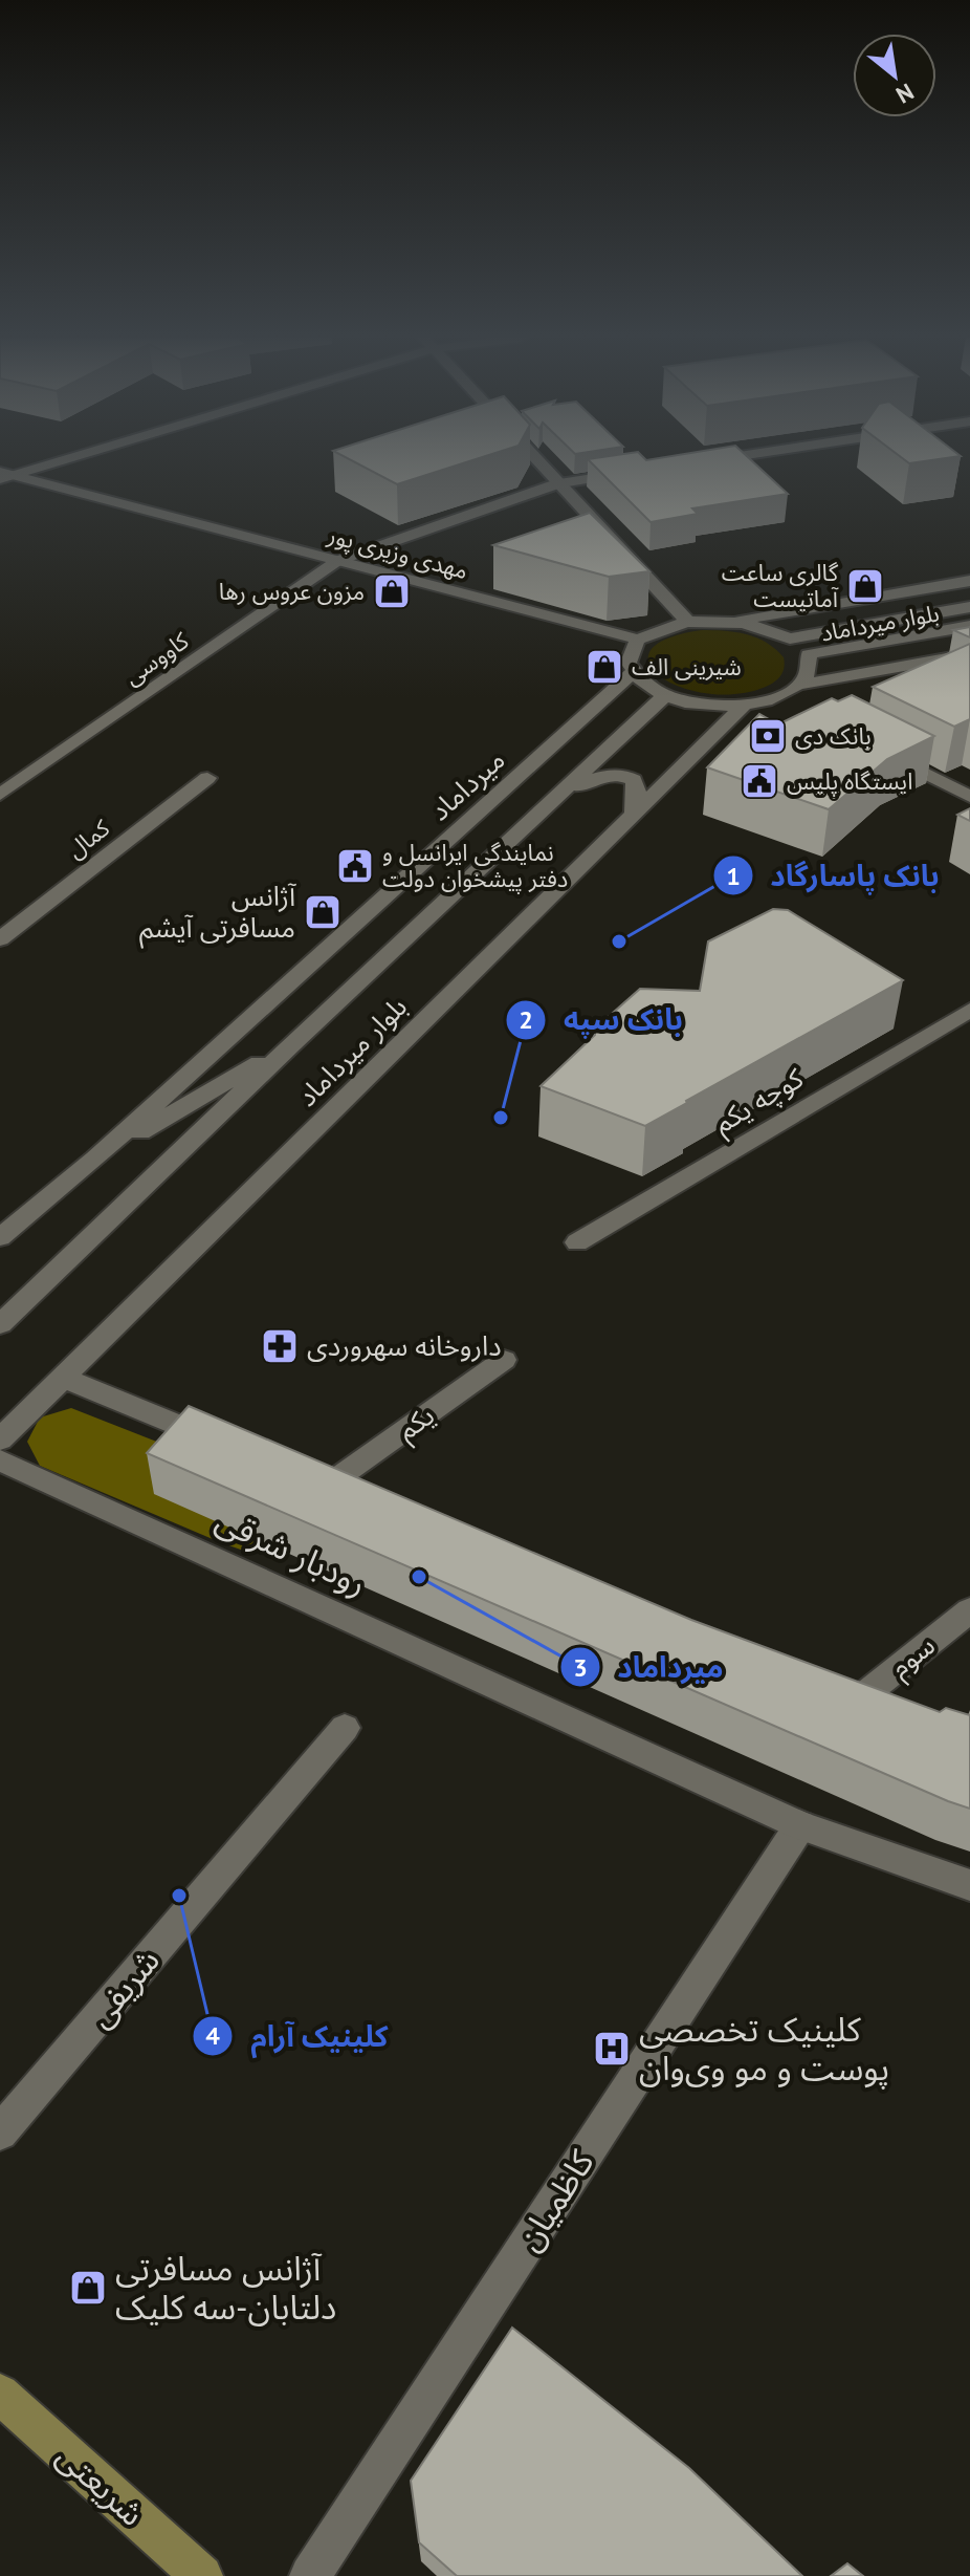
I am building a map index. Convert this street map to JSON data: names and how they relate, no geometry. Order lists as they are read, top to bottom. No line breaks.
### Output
{"streets":{"main road":["مهدی وزیری پور","بلوار میرداماد","کاووسی","میرداماد","کمال","کوچه یکم","یکم","رودبار شرقی","سوم","شریفی","کاظمیان","شریعتی"]},"crossings":[["مهدی وزیری پور","کاووسی"],["رودبار شرقی","کاظمیان"]],"places":{"shop":["گالری ساعت آماتیست","مزون عروس رها","شیرینی الف","آژانس مسافرتی آیشم","آژانس مسافرتی دلتابان-سه کلیک"],"bank":["بانک دی"],"public building":["ایستگاه پلیس","نمایندگی ایرانسل و دفتر پیشخوان دولت"],"other":["بانک پاسارگاد","بانک سپه","میرداماد","کلینیک آرام"],"pharmacy":["داروخانه سهروردی"],"hospital":["کلینیک تخصصی پوست و مو وی‌وان"]},"north":"bottom right"}
